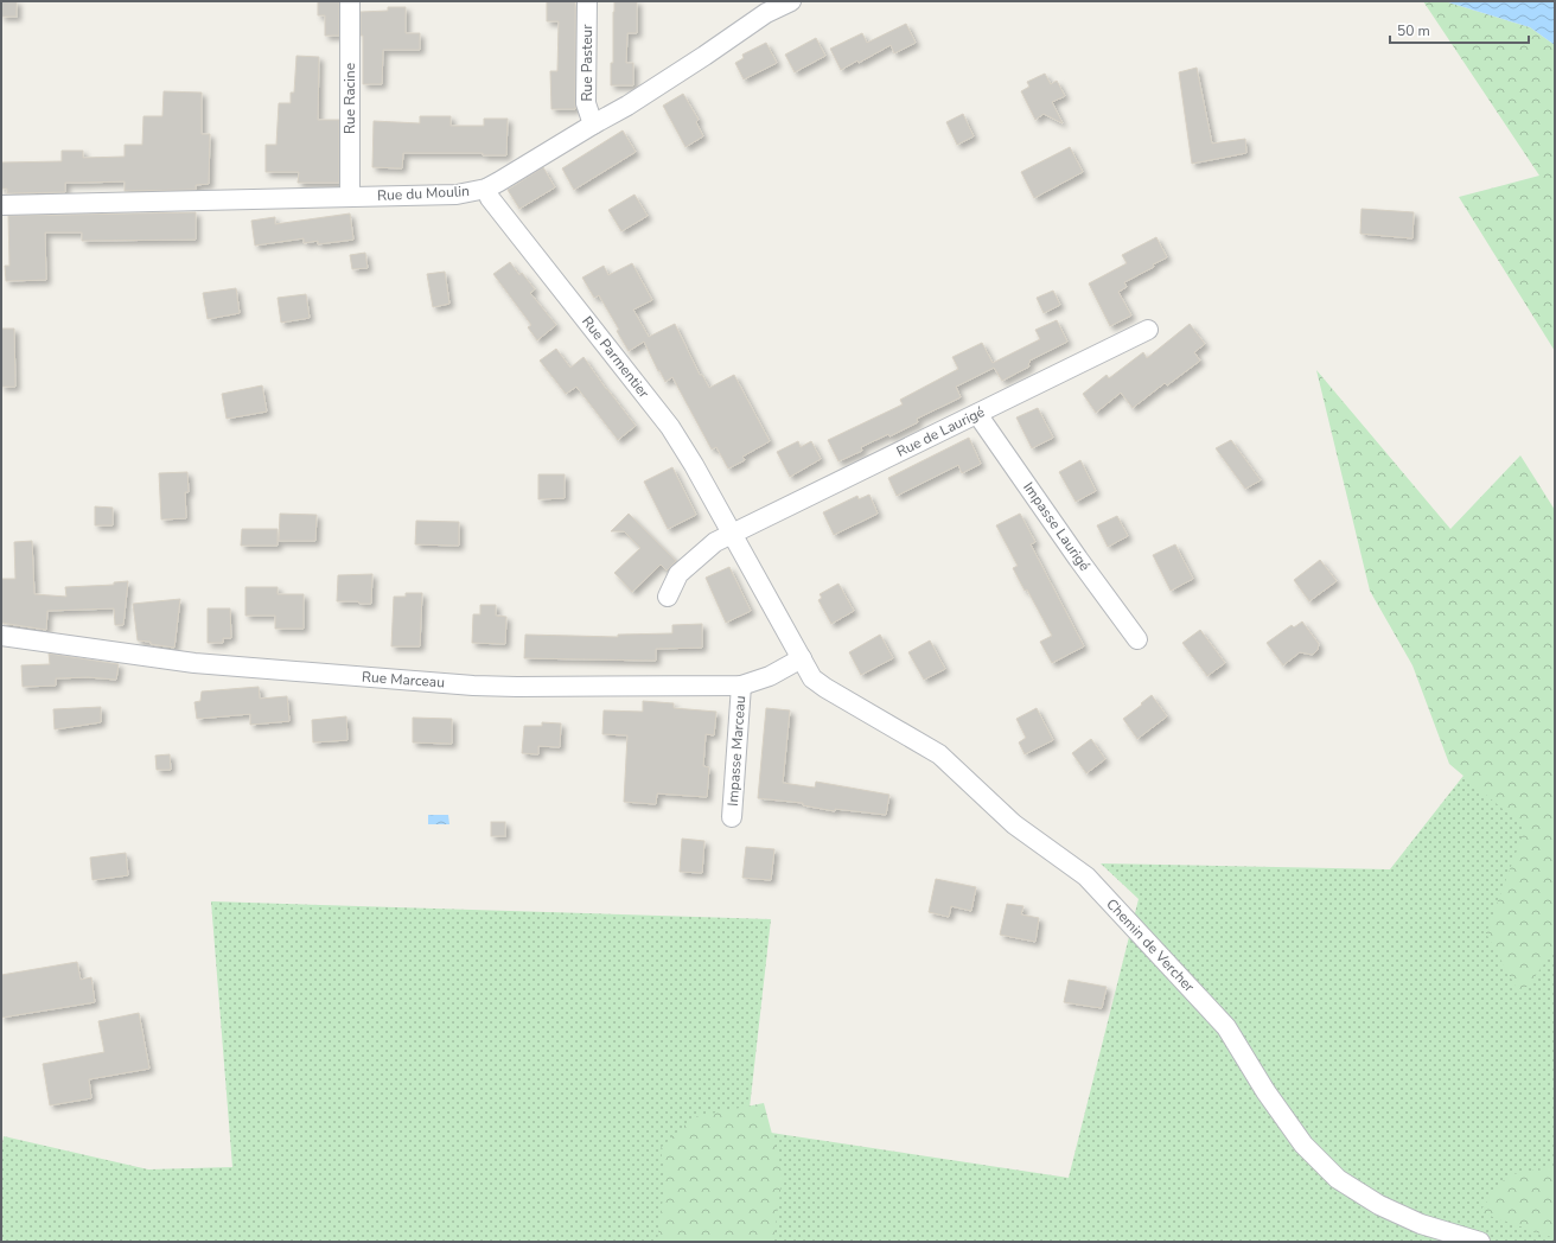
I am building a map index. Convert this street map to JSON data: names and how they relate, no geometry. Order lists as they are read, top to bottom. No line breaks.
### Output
{"streets":{"street":["Rue Pasteur","Rue Racine","Rue du Moulin","Rue Parmentier","Rue de Laurigé","Impasse Laurigé","Rue Marceau","Impasse Marceau","Chemin de Vercher"]},"crossings":[["Rue Pasteur","Rue du Moulin"],["Rue Racine","Rue du Moulin"],["Rue du Moulin","Rue Parmentier"],["Rue Parmentier","Rue de Laurigé"],["Rue Parmentier","Rue Marceau"],["Rue Parmentier","Chemin de Vercher"],["Rue de Laurigé","Impasse Laurigé"],["Rue Marceau","Impasse Marceau"],["Rue Marceau","Chemin de Vercher"]],"scale_bar":"50 m"}
